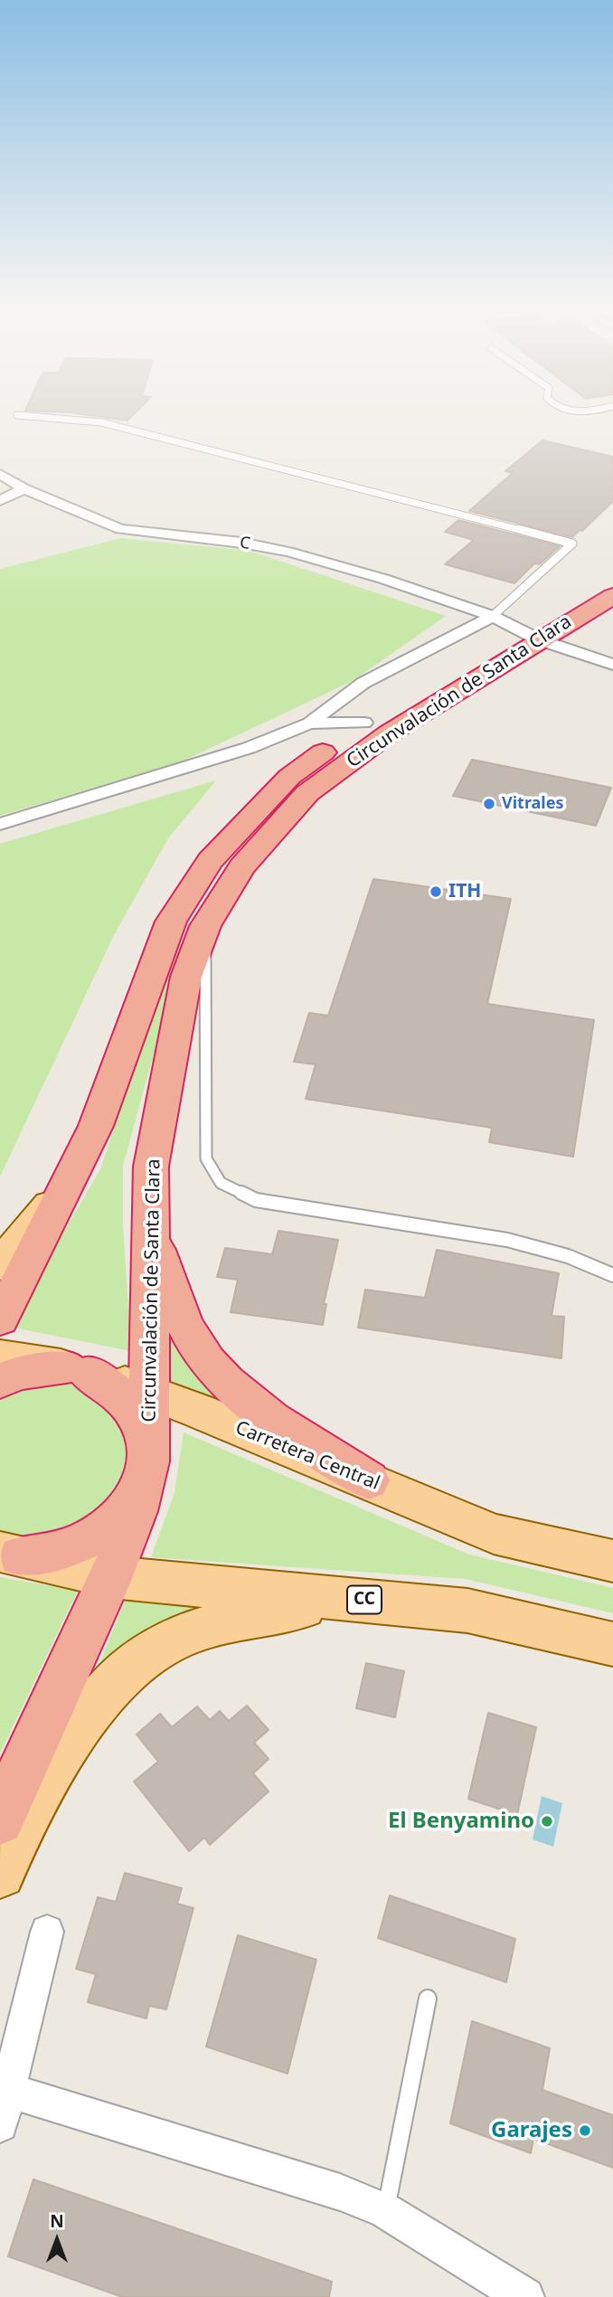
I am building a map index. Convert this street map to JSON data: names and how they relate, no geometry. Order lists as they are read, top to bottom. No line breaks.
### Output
{"streets":{"highway":["Circunvalación de Santa Clara"],"main road":["Carretera Central","CC"],"street":["C"]},"crossings":[["C","Circunvalación de Santa Clara"],["Circunvalación de Santa Clara","Carretera Central"],["Circunvalación de Santa Clara","CC"]],"places":["Vitrales","ITH","El Benyamino","Garajes"],"north":"top"}
